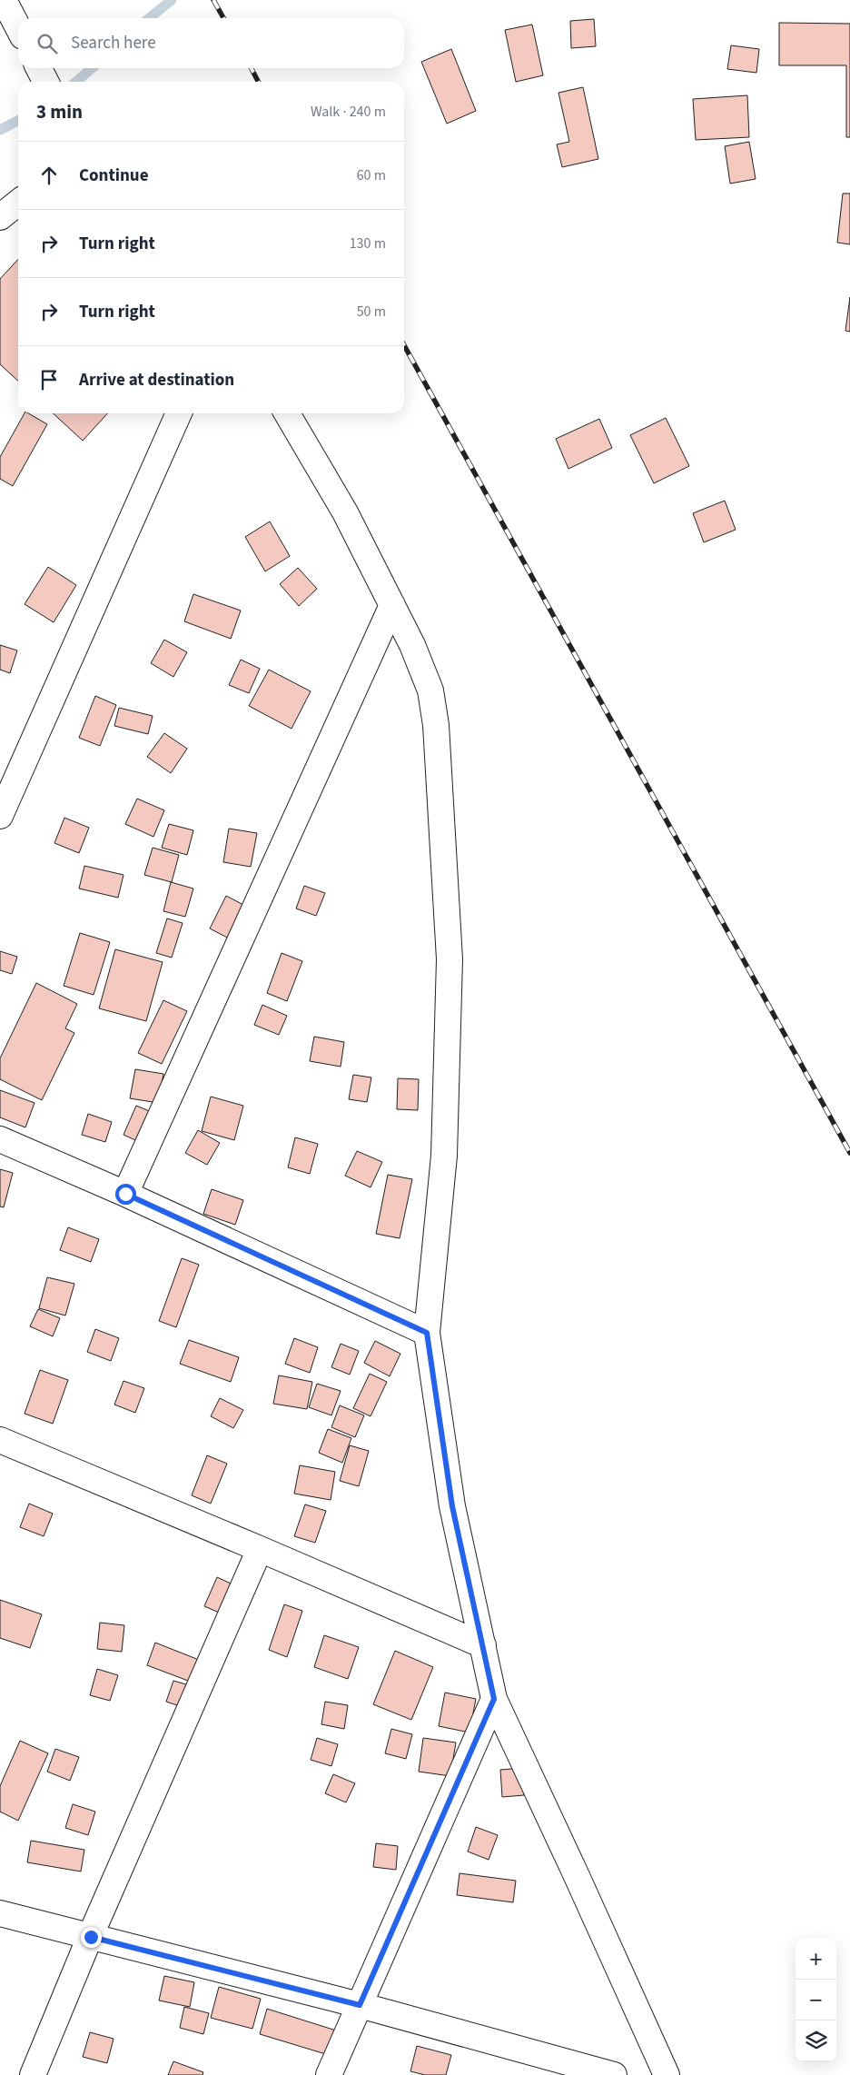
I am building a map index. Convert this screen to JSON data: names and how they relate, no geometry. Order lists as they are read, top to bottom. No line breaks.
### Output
{"page":{"search":"Search here","heading":["3 min","Walk · 240 m"],"list":[["Continue","60 m"],["Turn right","130 m"],["Turn right","50 m"],"Arrive at destination"],"map_buttons":["+","−"]}}
